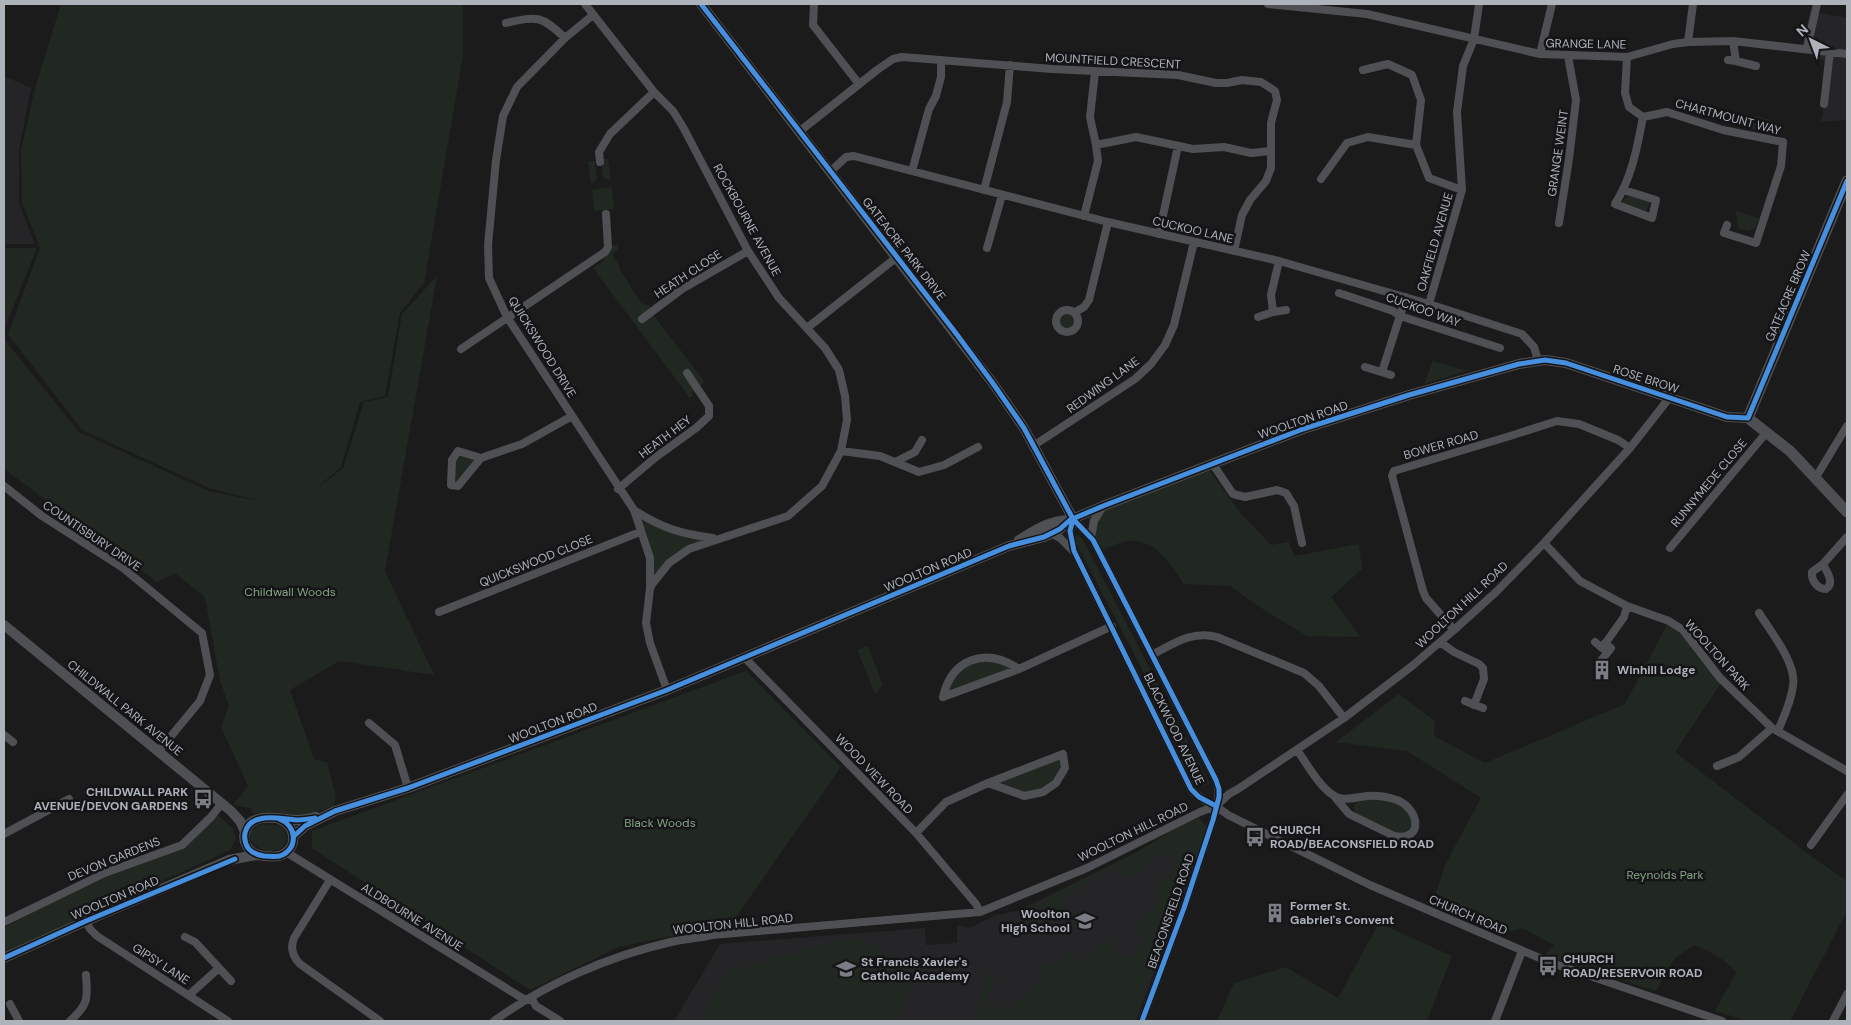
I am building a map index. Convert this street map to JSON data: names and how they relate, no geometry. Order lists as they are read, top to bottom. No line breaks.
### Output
{"streets":{"main road":["GATEACRE BROW"],"street":["GRANGE LANE","MOUNTFIELD CRESCENT","CHARTMOUNT WAY","GRANGE WEINT","ROCKBOURNE AVENUE","CUCKOO LANE","OAKFIELD AVENUE","GATEACRE PARK DRIVE","HEATH CLOSE","CUCKOO WAY","QUICKSWOOD DRIVE","ROSE BROW","REDWING LANE","WOOLTON ROAD","HEATH HEY","BOWER ROAD","RUNNYMEDE CLOSE","COUNTISBURY DRIVE","QUICKSWOOD CLOSE","WOOLTON HILL ROAD","WOOLTON PARK","CHILDWALL PARK AVENUE","BLACKWOOD AVENUE","WOOD VIEW ROAD","DEVON GARDENS","BEACONSFIELD ROAD","CHURCH ROAD","ALDBOURNE AVENUE","GIPSY LANE"]},"crossings":[["GRANGE LANE","GRANGE WEINT"],["GRANGE LANE","OAKFIELD AVENUE"],["MOUNTFIELD CRESCENT","CUCKOO LANE"],["MOUNTFIELD CRESCENT","GATEACRE PARK DRIVE"],["ROCKBOURNE AVENUE","HEATH CLOSE"],["ROCKBOURNE AVENUE","QUICKSWOOD DRIVE"],["ROCKBOURNE AVENUE","WOOLTON ROAD"],["CUCKOO LANE","OAKFIELD AVENUE"],["CUCKOO LANE","GATEACRE PARK DRIVE"],["CUCKOO LANE","ROSE BROW"],["CUCKOO LANE","REDWING LANE"],["CUCKOO LANE","WOOLTON ROAD"],["GATEACRE PARK DRIVE","REDWING LANE"],["GATEACRE PARK DRIVE","WOOLTON ROAD"],["GATEACRE PARK DRIVE","BLACKWOOD AVENUE"],["GATEACRE BROW","ROSE BROW"],["QUICKSWOOD DRIVE","HEATH HEY"],["QUICKSWOOD DRIVE","QUICKSWOOD CLOSE"],["ROSE BROW","WOOLTON ROAD"],["ROSE BROW","WOOLTON HILL ROAD"],["WOOLTON ROAD","CHILDWALL PARK AVENUE"],["WOOLTON ROAD","BLACKWOOD AVENUE"],["WOOLTON ROAD","WOOD VIEW ROAD"],["WOOLTON ROAD","ALDBOURNE AVENUE"],["WOOLTON ROAD","GIPSY LANE"],["BOWER ROAD","WOOLTON HILL ROAD"],["COUNTISBURY DRIVE","CHILDWALL PARK AVENUE"],["WOOLTON HILL ROAD","WOOLTON PARK"],["WOOLTON HILL ROAD","BLACKWOOD AVENUE"],["WOOLTON HILL ROAD","WOOD VIEW ROAD"],["WOOLTON HILL ROAD","BEACONSFIELD ROAD"],["WOOLTON HILL ROAD","CHURCH ROAD"],["WOOLTON HILL ROAD","ALDBOURNE AVENUE"],["CHILDWALL PARK AVENUE","DEVON GARDENS"],["CHILDWALL PARK AVENUE","ALDBOURNE AVENUE"],["BLACKWOOD AVENUE","BEACONSFIELD ROAD"],["BLACKWOOD AVENUE","CHURCH ROAD"],["BEACONSFIELD ROAD","CHURCH ROAD"]],"parks":["Childwall Woods","Black Woods","Reynolds Park"],"places":{"building":["Winhill Lodge","Former St. Gabriel's Convent"],"bus stop":["CHILDWALL PARK AVENUE/DEVON GARDENS","CHURCH ROAD/BEACONSFIELD ROAD","CHURCH ROAD/RESERVOIR ROAD"],"school or university":["Woolton High School","St Francis Xavier's Catholic Academy"]},"north":"top left"}
